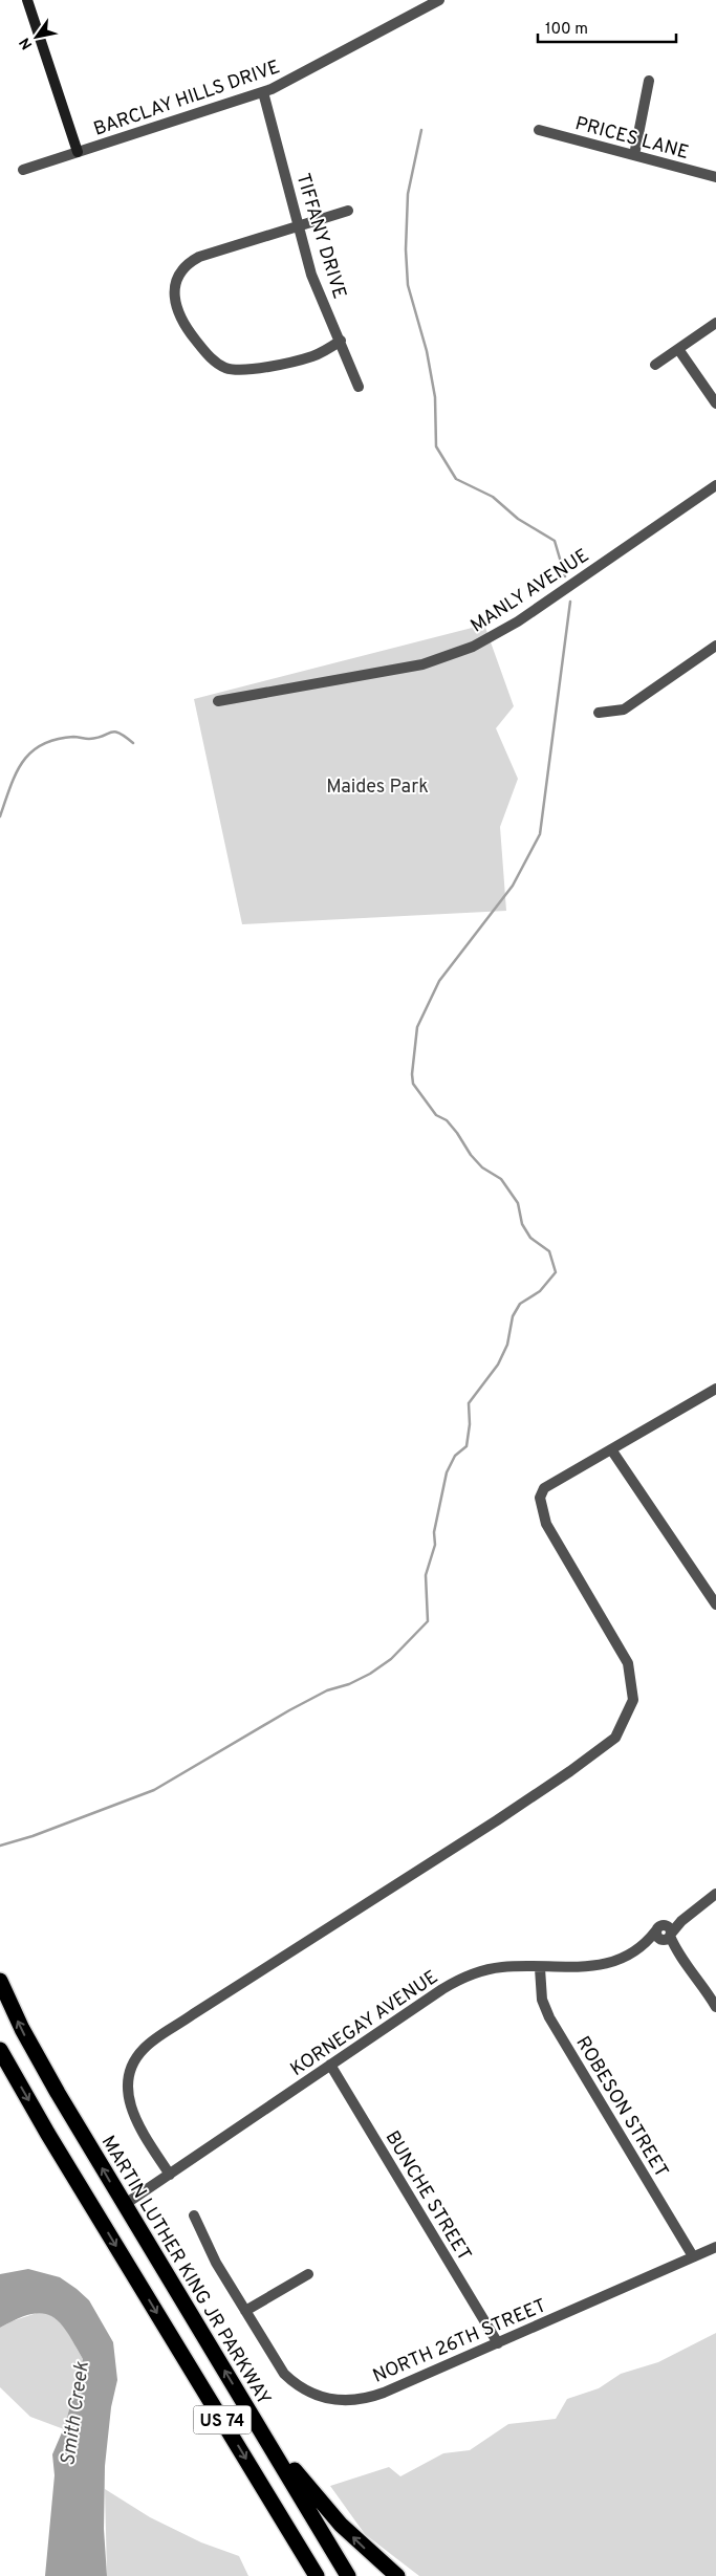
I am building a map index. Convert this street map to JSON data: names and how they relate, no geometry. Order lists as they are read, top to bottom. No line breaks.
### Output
{"streets":{"highway":["MARTIN LUTHER KING JR PARKWAY","US 74"],"street":["BARCLAY HILLS DRIVE","PRICES LANE","TIFFANY DRIVE","MANLY AVENUE","KORNEGAY AVENUE","ROBESON STREET","BUNCHE STREET","NORTH 26TH STREET"]},"crossings":[["BARCLAY HILLS DRIVE","TIFFANY DRIVE"],["KORNEGAY AVENUE","ROBESON STREET"],["KORNEGAY AVENUE","BUNCHE STREET"],["KORNEGAY AVENUE","MARTIN LUTHER KING JR PARKWAY"],["ROBESON STREET","NORTH 26TH STREET"],["BUNCHE STREET","NORTH 26TH STREET"]],"water":["Smith Creek"],"parks":["Maides Park"],"scale_bar":"100 m","north":"bottom left"}
